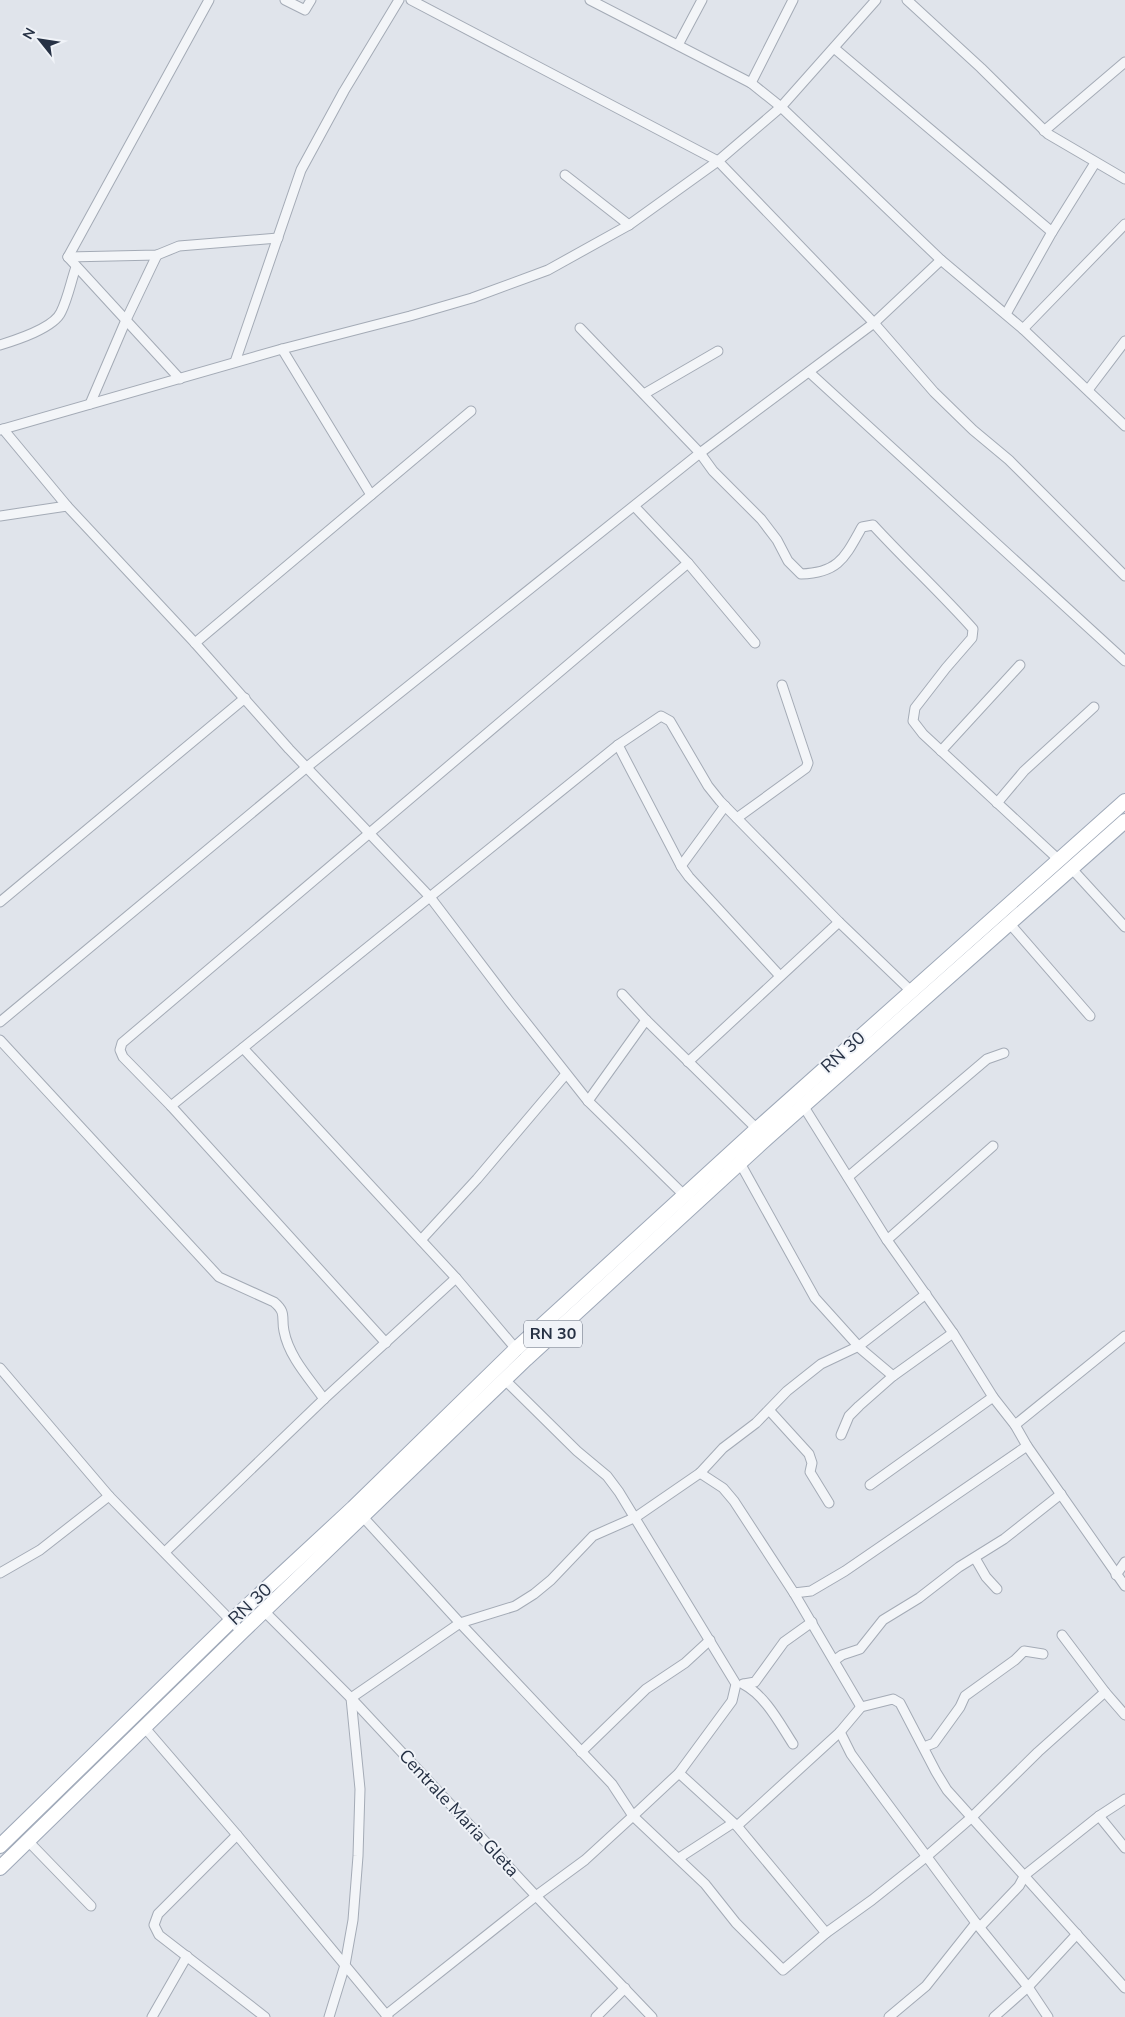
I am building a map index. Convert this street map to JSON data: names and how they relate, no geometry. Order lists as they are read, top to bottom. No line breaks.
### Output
{"streets":{"main road":["RN 30"],"street":["Centrale Maria Gleta"]},"crossings":[["RN 30","Centrale Maria Gleta"]],"north":"top left"}
